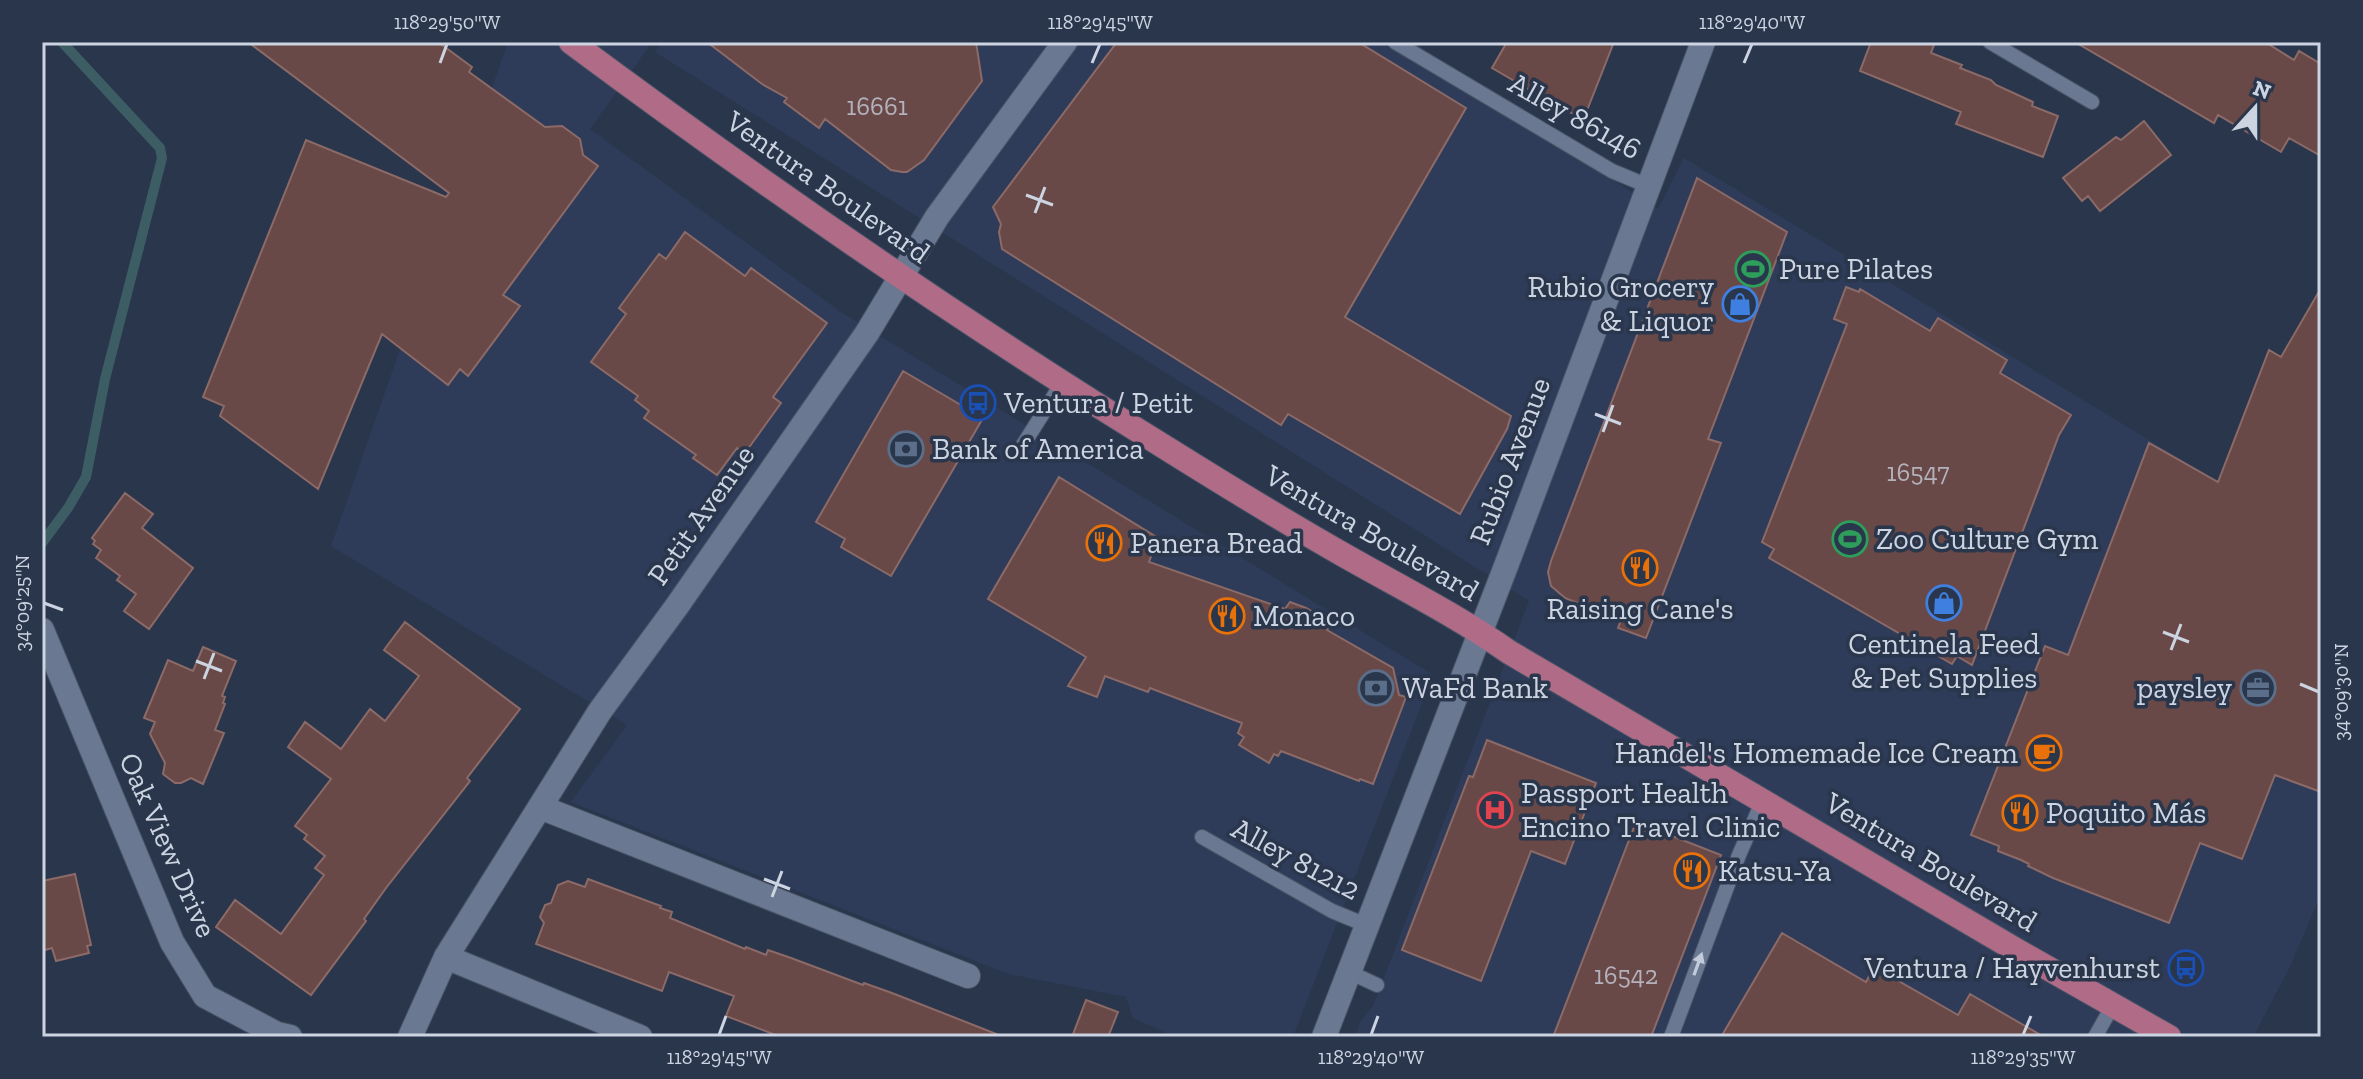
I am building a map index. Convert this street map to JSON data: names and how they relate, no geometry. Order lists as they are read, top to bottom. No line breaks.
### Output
{"streets":{"main road":["Ventura Boulevard"],"street":["Rubio Avenue","Petit Avenue","Oak View Drive"],"lane":["Alley 86146","Alley 81212"]},"crossings":[["Alley 86146","Rubio Avenue"],["Ventura Boulevard","Rubio Avenue"],["Ventura Boulevard","Petit Avenue"],["Rubio Avenue","Alley 81212"]],"places":{"sports":["Pure Pilates","Zoo Culture Gym"],"shop":["Rubio Grocery & Liquor","Centinela Feed & Pet Supplies"],"bus stop":["Ventura / Petit","Ventura / Hayvenhurst"],"bank":["Bank of America","WaFd Bank"],"restaurant":["Panera Bread","Raising Cane's","Monaco","Poquito Más","Katsu-Ya"],"office":["paysley"],"cafe":["Handel's Homemade Ice Cream"],"hospital":["Passport Health Encino Travel Clinic"]},"house_numbers":["16661","16547","16542"],"north":"top","coordinates":["118°29'50\"W","118°29'45\"W","118°29'40\"W","34°09'25\"N","34°09'30\"N","118°29'35\"W"]}
